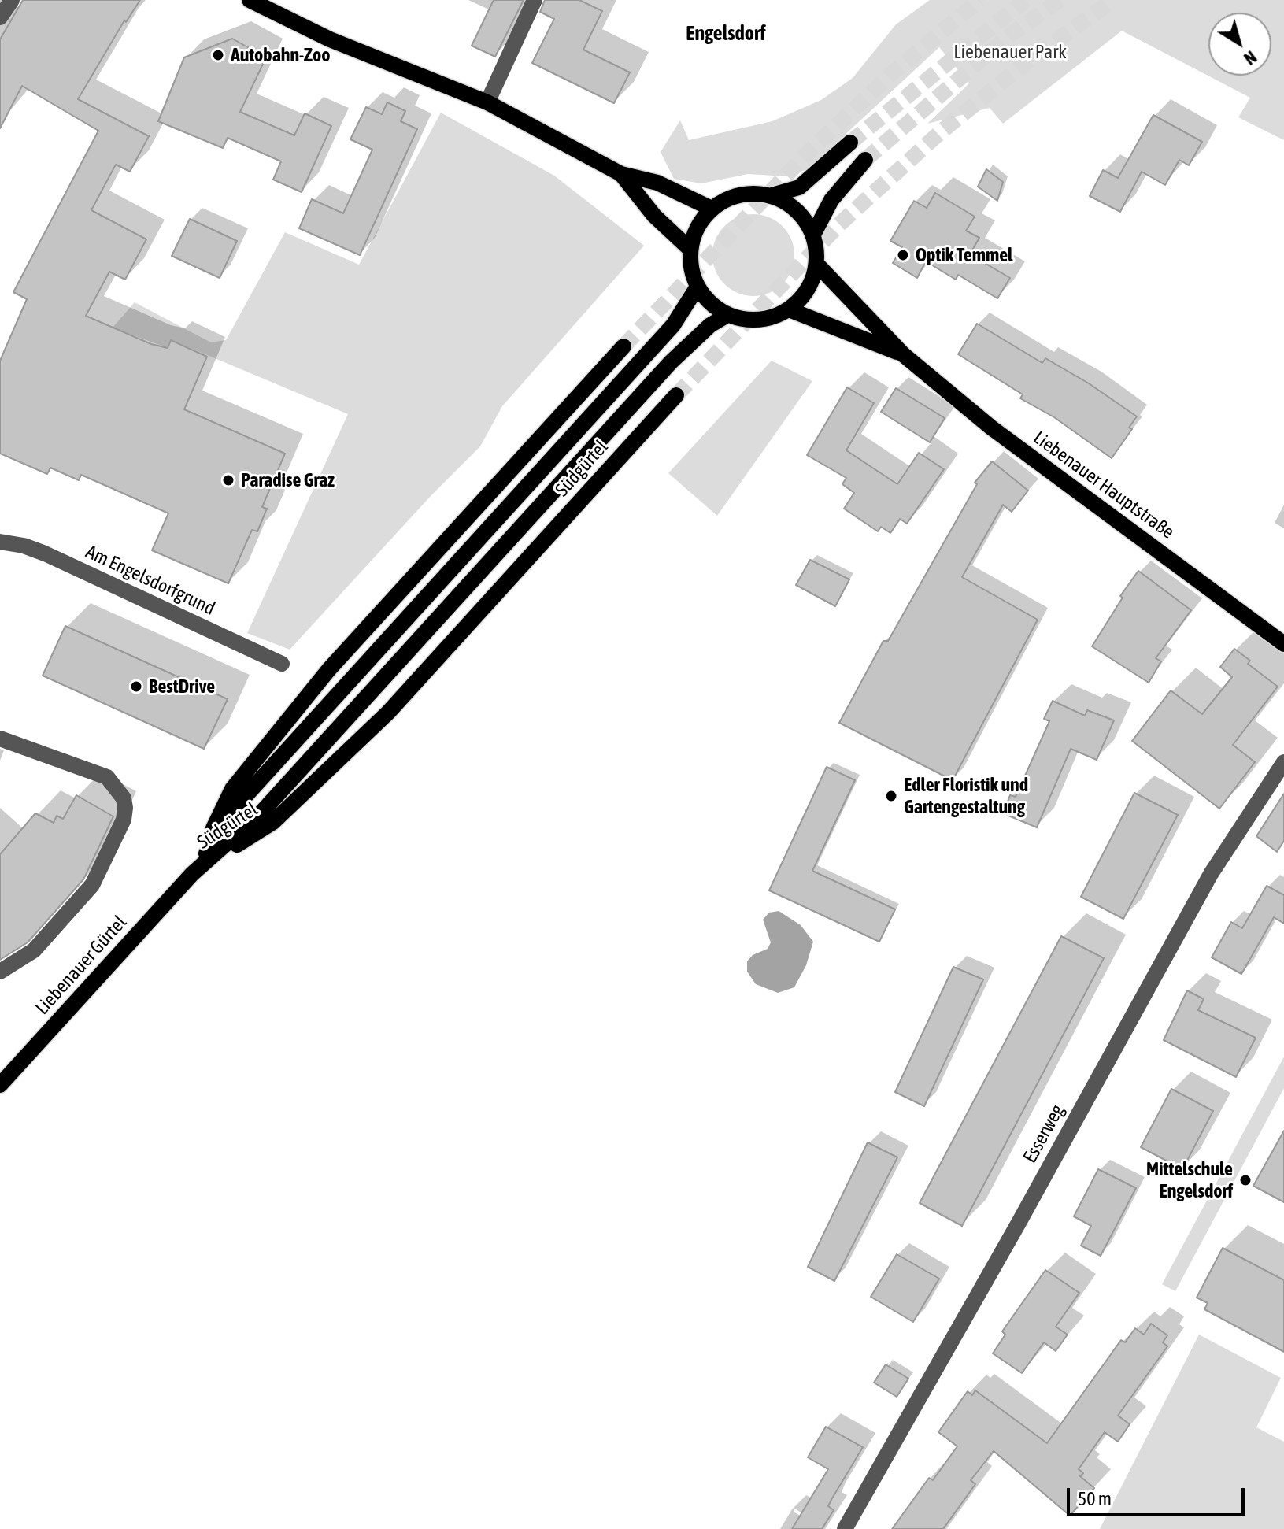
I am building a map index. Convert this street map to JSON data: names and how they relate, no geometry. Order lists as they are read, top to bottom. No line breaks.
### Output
{"streets":{"main road":["Südgürtel","Liebenauer Hauptstraße","Liebenauer Gürtel"],"street":["Am Engelsdorfgrund","Esserweg"]},"crossings":[["Südgürtel","Liebenauer Gürtel"]],"districts":["Engelsdorf"],"parks":["Liebenauer Park"],"places":["Autobahn-Zoo","Optik Temmel","Paradise Graz","BestDrive","Edler Floristik und Gartengestaltung","Mittelschule Engelsdorf"],"scale_bar":"50 m","north":"bottom right"}
